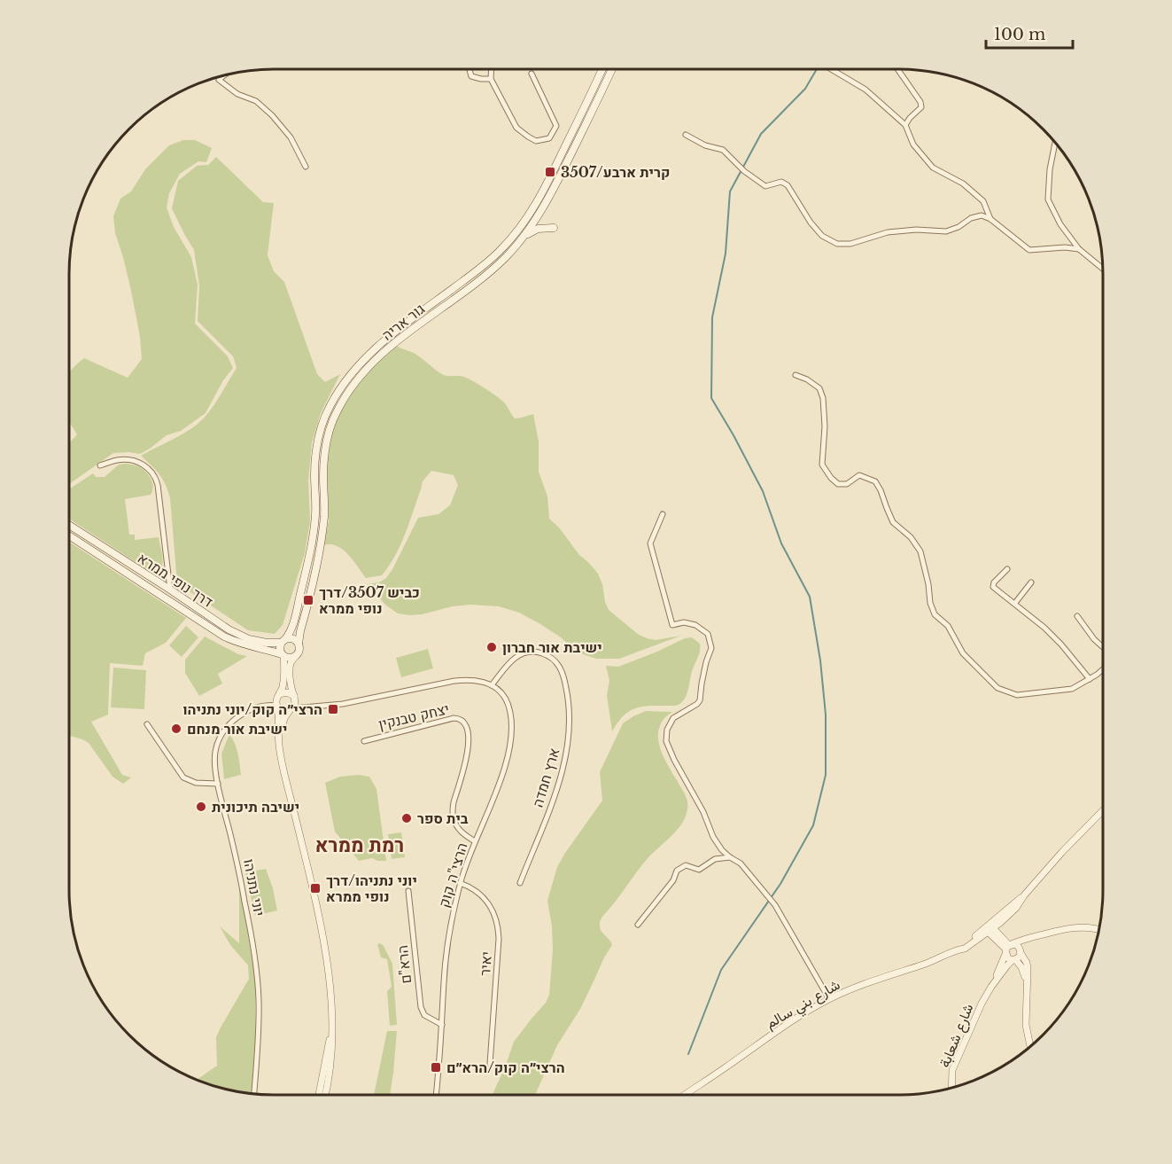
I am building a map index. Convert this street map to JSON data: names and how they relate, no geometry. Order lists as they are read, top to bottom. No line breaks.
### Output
{"streets":{"main road":["גור אריה","דרך נופי ממרא"],"street":["יצחק טבנקין","ארץ חמדה","הרצי\"ה קוק","יוני נתניהו","יאיר","הרא\"ם","شارع بني سالم","شارع شعابة"]},"crossings":[["גור אריה","דרך נופי ממרא"],["יצחק טבנקין","הרצי\"ה קוק"],["ארץ חמדה","הרצי\"ה קוק"],["הרצי\"ה קוק","יאיר"],["הרצי\"ה קוק","הרא\"ם"]],"districts":["רמת ממרא"],"places":{"transit":["קרית ארבע/3507","כביש 3507/דרך נופי ממרא","הרצי״ה קוק/יוני נתניהו","יוני נתניהו/דרך נופי ממרא","הרצי״ה קוק/הרא״ם"],"other":["ישיבת אור חברון","ישיבת אור מנחם","ישיבה תיכונית","בית ספר"]},"scale_bar":"100 m"}
